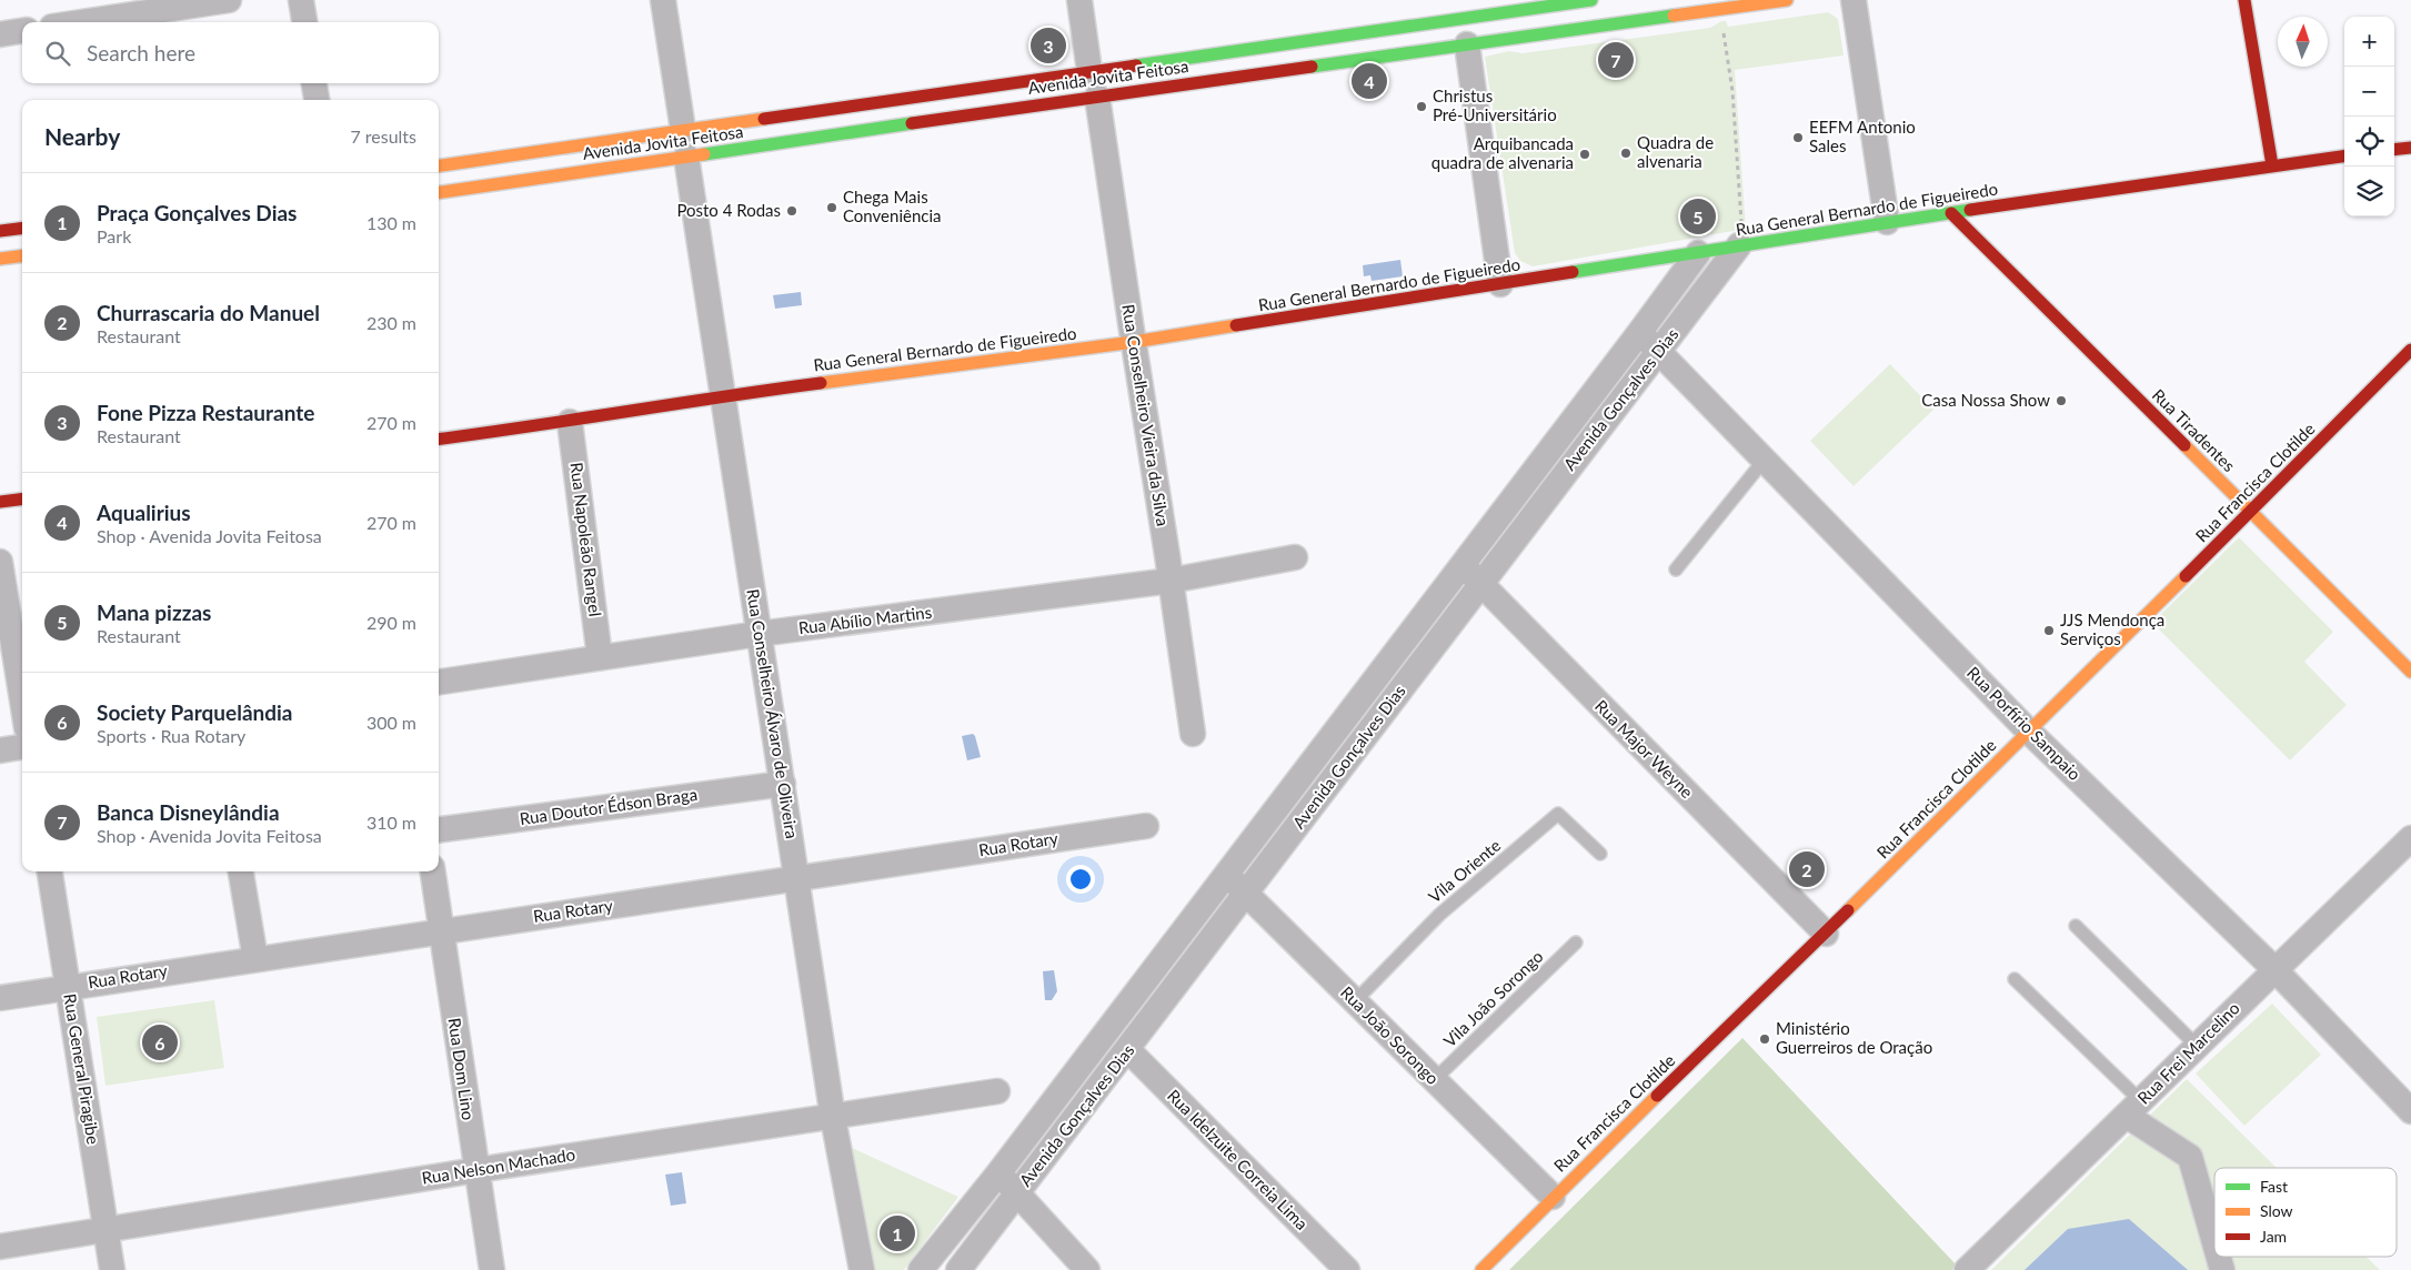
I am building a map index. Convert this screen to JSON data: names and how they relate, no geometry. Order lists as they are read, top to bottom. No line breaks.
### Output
{"streets":{"street":["Avenida Jovita Feitosa","Rua General Bernardo de Figueiredo","Avenida Gonçalves Dias","Rua Conselheiro Vieira da Silva","Rua Tiradentes","Rua Francisca Clotilde","Rua Napoleão Rangel","Rua Abílio Martins","Rua Conselheiro Álvaro de Oliveira","Rua Porfírio Sampaio","Rua Major Weyne","Rua Doutor Édson Braga","Rua Rotary","Rua João Sorongo","Rua Frei Marcelino","Rua General Piragibe","Rua Dom Lino","Rua Idelzuite Correia Lima","Rua Nelson Machado"],"lane":["Vila Oriente","Vila João Sorongo"]},"crossings":[["Avenida Jovita Feitosa","Rua Conselheiro Vieira da Silva"],["Avenida Jovita Feitosa","Rua Conselheiro Álvaro de Oliveira"],["Rua General Bernardo de Figueiredo","Avenida Gonçalves Dias"],["Rua General Bernardo de Figueiredo","Rua Conselheiro Vieira da Silva"],["Rua General Bernardo de Figueiredo","Rua Tiradentes"],["Rua General Bernardo de Figueiredo","Rua Napoleão Rangel"],["Rua General Bernardo de Figueiredo","Rua Conselheiro Álvaro de Oliveira"],["Avenida Gonçalves Dias","Rua Porfírio Sampaio"],["Avenida Gonçalves Dias","Rua Major Weyne"],["Avenida Gonçalves Dias","Rua João Sorongo"],["Avenida Gonçalves Dias","Rua Idelzuite Correia Lima"],["Rua Conselheiro Vieira da Silva","Rua Abílio Martins"],["Rua Tiradentes","Rua Francisca Clotilde"],["Rua Francisca Clotilde","Rua Porfírio Sampaio"],["Rua Francisca Clotilde","Rua Major Weyne"],["Rua Francisca Clotilde","Rua João Sorongo"],["Rua Napoleão Rangel","Rua Abílio Martins"],["Rua Abílio Martins","Rua Conselheiro Álvaro de Oliveira"],["Rua Conselheiro Álvaro de Oliveira","Rua Doutor Édson Braga"],["Rua Conselheiro Álvaro de Oliveira","Rua Rotary"],["Rua Conselheiro Álvaro de Oliveira","Rua Nelson Machado"],["Rua Porfírio Sampaio","Rua Frei Marcelino"],["Rua Rotary","Rua General Piragibe"],["Rua Rotary","Rua Dom Lino"],["Vila Oriente","Rua João Sorongo"],["Vila João Sorongo","Rua João Sorongo"],["Rua General Piragibe","Rua Nelson Machado"],["Rua Dom Lino","Rua Nelson Machado"]],"places":["Christus Pré-Universitário","EEFM Antonio Sales","Quadra de alvenaria","Arquibancada quadra de alvenaria","Chega Mais Conveniência","Posto 4 Rodas","Casa Nossa Show","JJS Mendonça Serviços","Ministério Guerreiros de Oração"],"legend":["Fast","Slow","Jam"],"north":"top","page":{"map_buttons":["+","−"],"search":"Search here","pins":["3","7","4","5","2","6","1"],"heading":["Nearby","7 results"],"list":[{"mark":"1","name":"Praça Gonçalves Dias","note":"Park","value":"130 m"},{"mark":"2","name":"Churrascaria do Manuel","note":"Restaurant","value":"230 m"},{"mark":"3","name":"Fone Pizza Restaurante","note":"Restaurant","value":"270 m"},{"mark":"4","name":"Aqualirius","note":"Shop · Avenida Jovita Feitosa","value":"270 m"},{"mark":"5","name":"Mana pizzas","note":"Restaurant","value":"290 m"},{"mark":"6","name":"Society Parquelândia","note":"Sports · Rua Rotary","value":"300 m"},{"mark":"7","name":"Banca Disneylândia","note":"Shop · Avenida Jovita Feitosa","value":"310 m"}]}}
